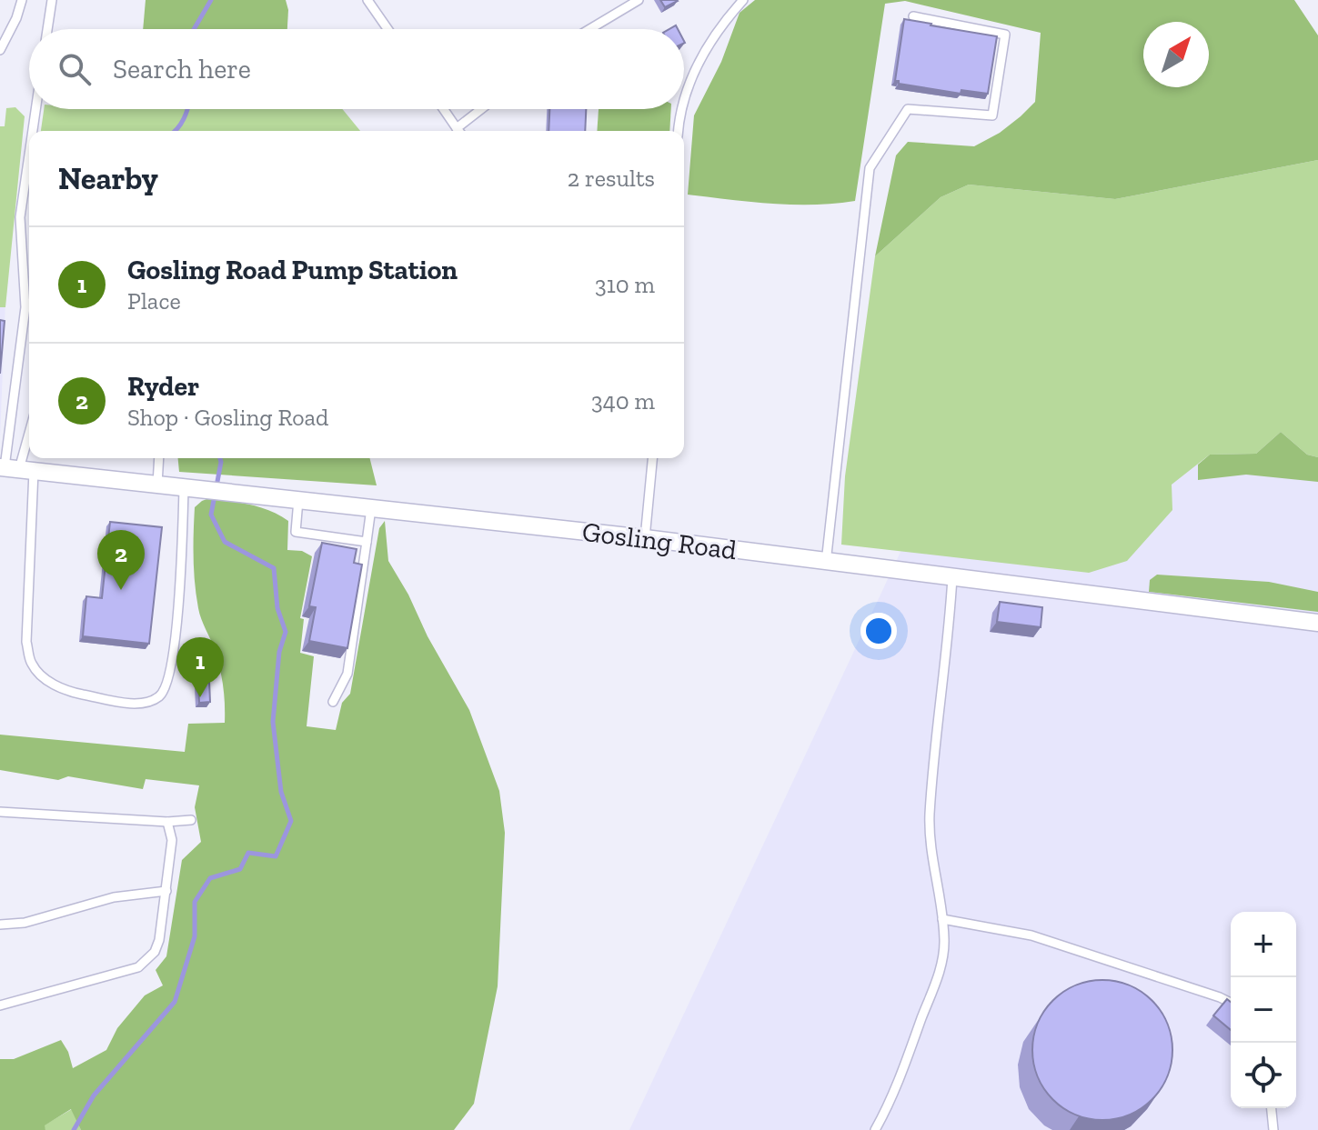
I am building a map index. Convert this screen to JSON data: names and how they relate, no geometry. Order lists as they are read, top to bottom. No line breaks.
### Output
{"streets":{"street":["Gosling Road"]},"north":"top right","page":{"search":"Search here","heading":["Nearby","2 results"],"list":[{"mark":"1","name":"Gosling Road Pump Station","note":"Place","value":"310 m"},{"mark":"2","name":"Ryder","note":"Shop · Gosling Road","value":"340 m"}],"pins":["2","1"],"map_buttons":["+","−"]}}
